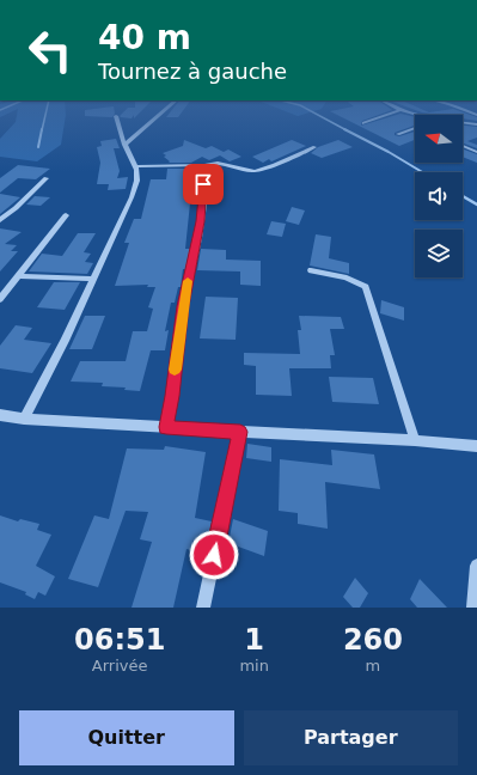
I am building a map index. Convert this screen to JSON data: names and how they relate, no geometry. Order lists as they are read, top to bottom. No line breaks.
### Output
{"north":"left","page":{"turn":["40 m","Tournez à gauche"],"eta":["06:51","Arrivée","1","min","260","m"],"buttons":["Quitter","Partager"]}}
